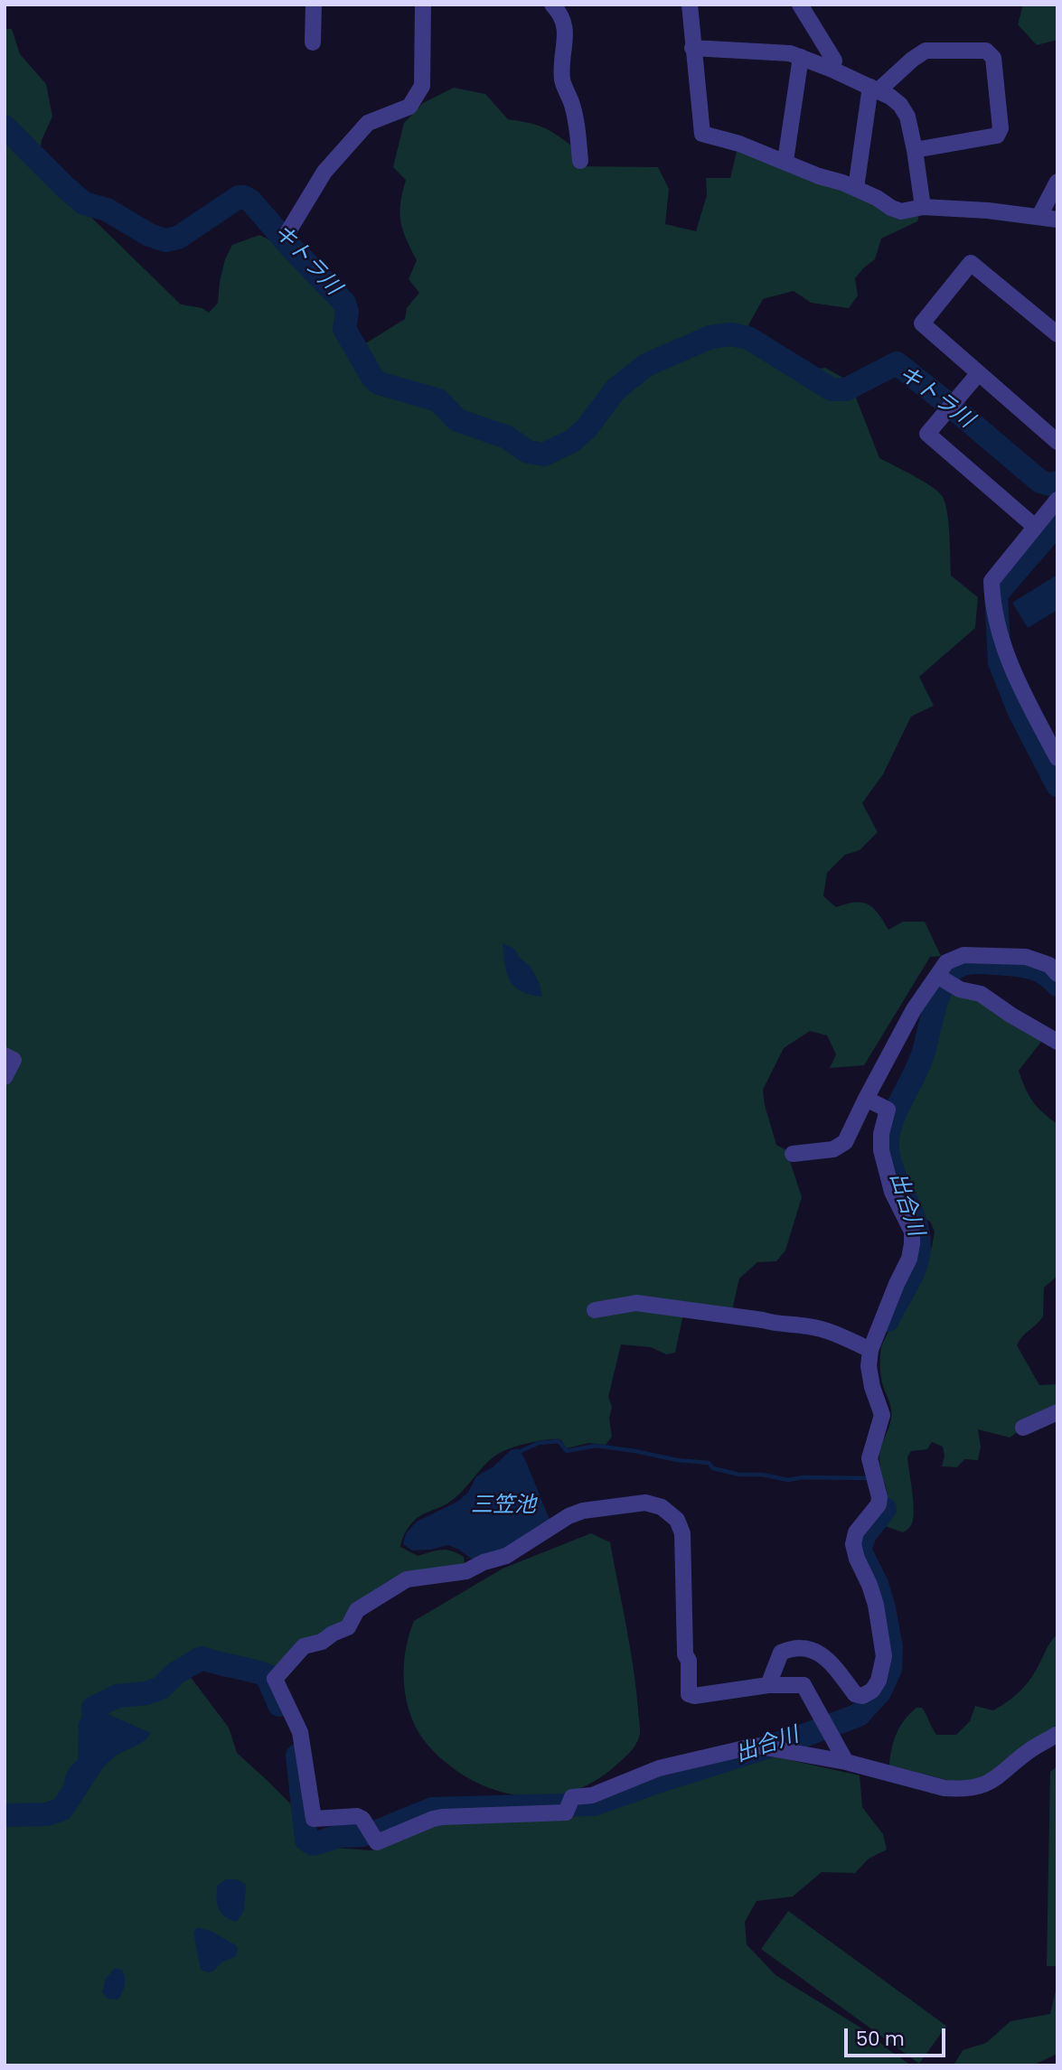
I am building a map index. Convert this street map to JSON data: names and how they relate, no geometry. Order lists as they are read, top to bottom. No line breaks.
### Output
{"water":["キトラ川","出合川","三笠池"],"scale_bar":"50 m"}
